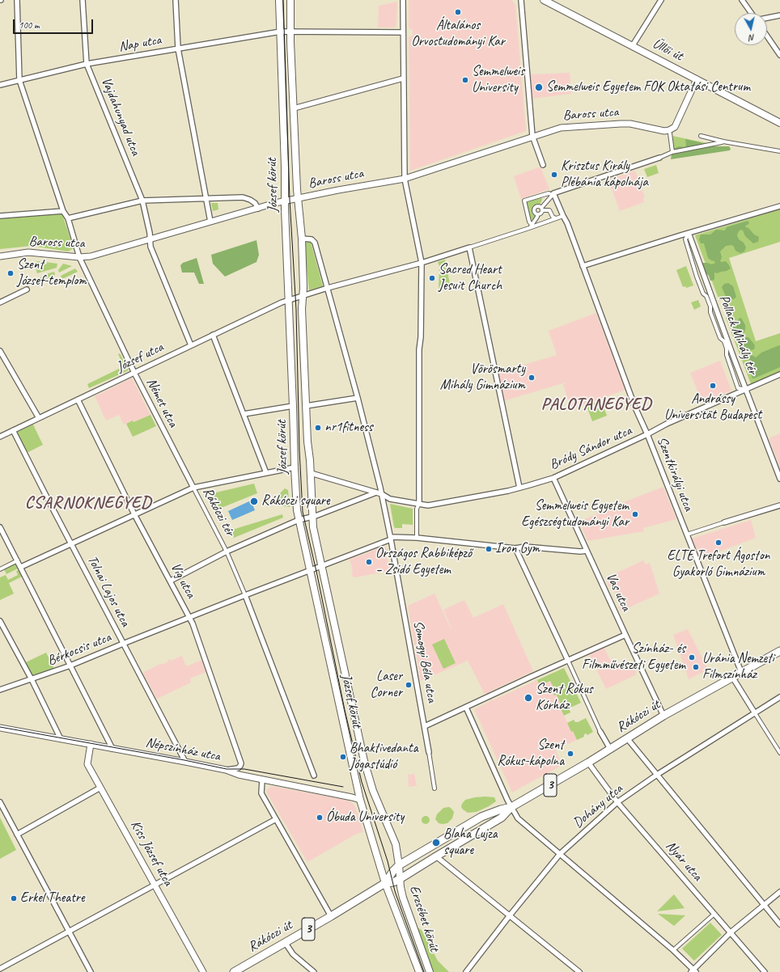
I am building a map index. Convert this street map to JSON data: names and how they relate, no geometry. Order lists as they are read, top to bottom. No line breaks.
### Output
{"streets":{"main road":["Üllői út","József körút","Rákóczi út","3","Erzsébet körút"],"street":["Nap utca","Baross utca","Vajdahunyad utca","Pollack Mihály tér","József utca","Német utca","Bródy Sándor utca","Szentkirályi utca","Rákóczi tér","Víg utca","Tolnai Lajos utca","Vas utca","Bérkocsis utca","Somogyi Béla utca","Népszínház utca","Dohány utca","Kiss József utca","Nyár utca"]},"crossings":[["Nap utca","Vajdahunyad utca"],["Nap utca","József körút"],["Nap utca","Német utca"],["Üllői út","Baross utca"],["Baross utca","Vajdahunyad utca"],["Baross utca","József körút"],["Baross utca","Német utca"],["Vajdahunyad utca","József utca"],["József körút","József utca"],["József körút","Bródy Sándor utca"],["József körút","Rákóczi tér"],["József körút","Bérkocsis utca"],["József körút","Rákóczi út"],["József körút","Népszínház utca"],["József körút","Erzsébet körút"],["Pollack Mihály tér","Bródy Sándor utca"],["József utca","Német utca"],["József utca","Víg utca"],["József utca","Tolnai Lajos utca"],["József utca","Somogyi Béla utca"],["Német utca","Rákóczi tér"],["Bródy Sándor utca","Szentkirályi utca"],["Bródy Sándor utca","Rákóczi tér"],["Bródy Sándor utca","Vas utca"],["Bródy Sándor utca","Somogyi Béla utca"],["Szentkirályi utca","Rákóczi út"],["Víg utca","Bérkocsis utca"],["Víg utca","Népszínház utca"],["Tolnai Lajos utca","Bérkocsis utca"],["Tolnai Lajos utca","Népszínház utca"],["Vas utca","Rákóczi út"],["Bérkocsis utca","Somogyi Béla utca"],["Rákóczi út","Nyár utca"],["Rákóczi út","Erzsébet körút"],["Népszínház utca","Kiss József utca"],["Dohány utca","Nyár utca"]],"districts":["PALOTANEGYED","CSARNOKNEGYED"],"places":["Általános Orvostudományi Kar","Semmelweis University","Semmelweis Egyetem FOK Oktatási Centrum","Krisztus Király Plébánia kápolnája","Szent József-templom","Sacred Heart Jesuit Church","Vörösmarty Mihály Gimnázium","Andrássy Universität Budapest","nr1fitness","Rákóczi square","Semmelweis Egyetem Egészségtudományi Kar","ELTE Trefort Ágoston Gyakorló Gimnázium","Iron Gym","Országos Rabbiképző – Zsidó Egyetem","Színház- és Filmművészeti Egyetem","Uránia Nemzeti Filmszínház","Laser Corner","Szent Rókus Kórház","Szent Rókus-kápolna","Bhaktivedanta Jógastúdió","Óbuda University","Blaha Lujza square","Erkel Theatre"],"scale_bar":"100 m","north":"bottom"}
